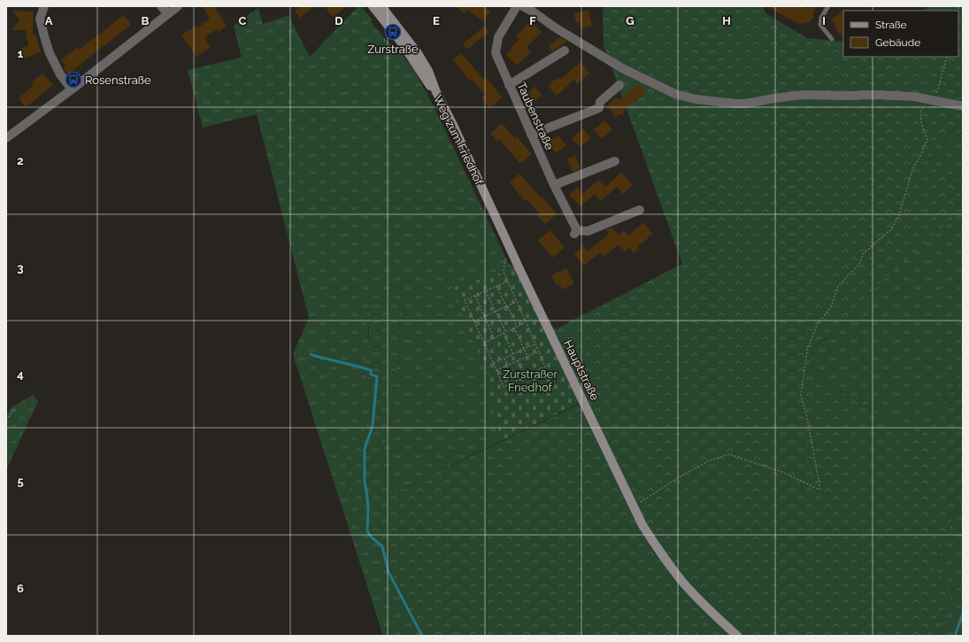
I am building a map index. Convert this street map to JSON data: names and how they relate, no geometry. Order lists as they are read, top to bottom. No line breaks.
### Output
{"streets":{"main road":["Hauptstraße"],"street":["Taubenstraße"]},"parks":["Zurstraßer Friedhof"],"places":{"bus stop":["Zurstraße","Rosenstraße"]},"legend":["Straße","Gebäude"],"grid":{"columns":["A","B","C","D","E","F","G","H","I"],"rows":["1","2","3","4","5","6"]}}
